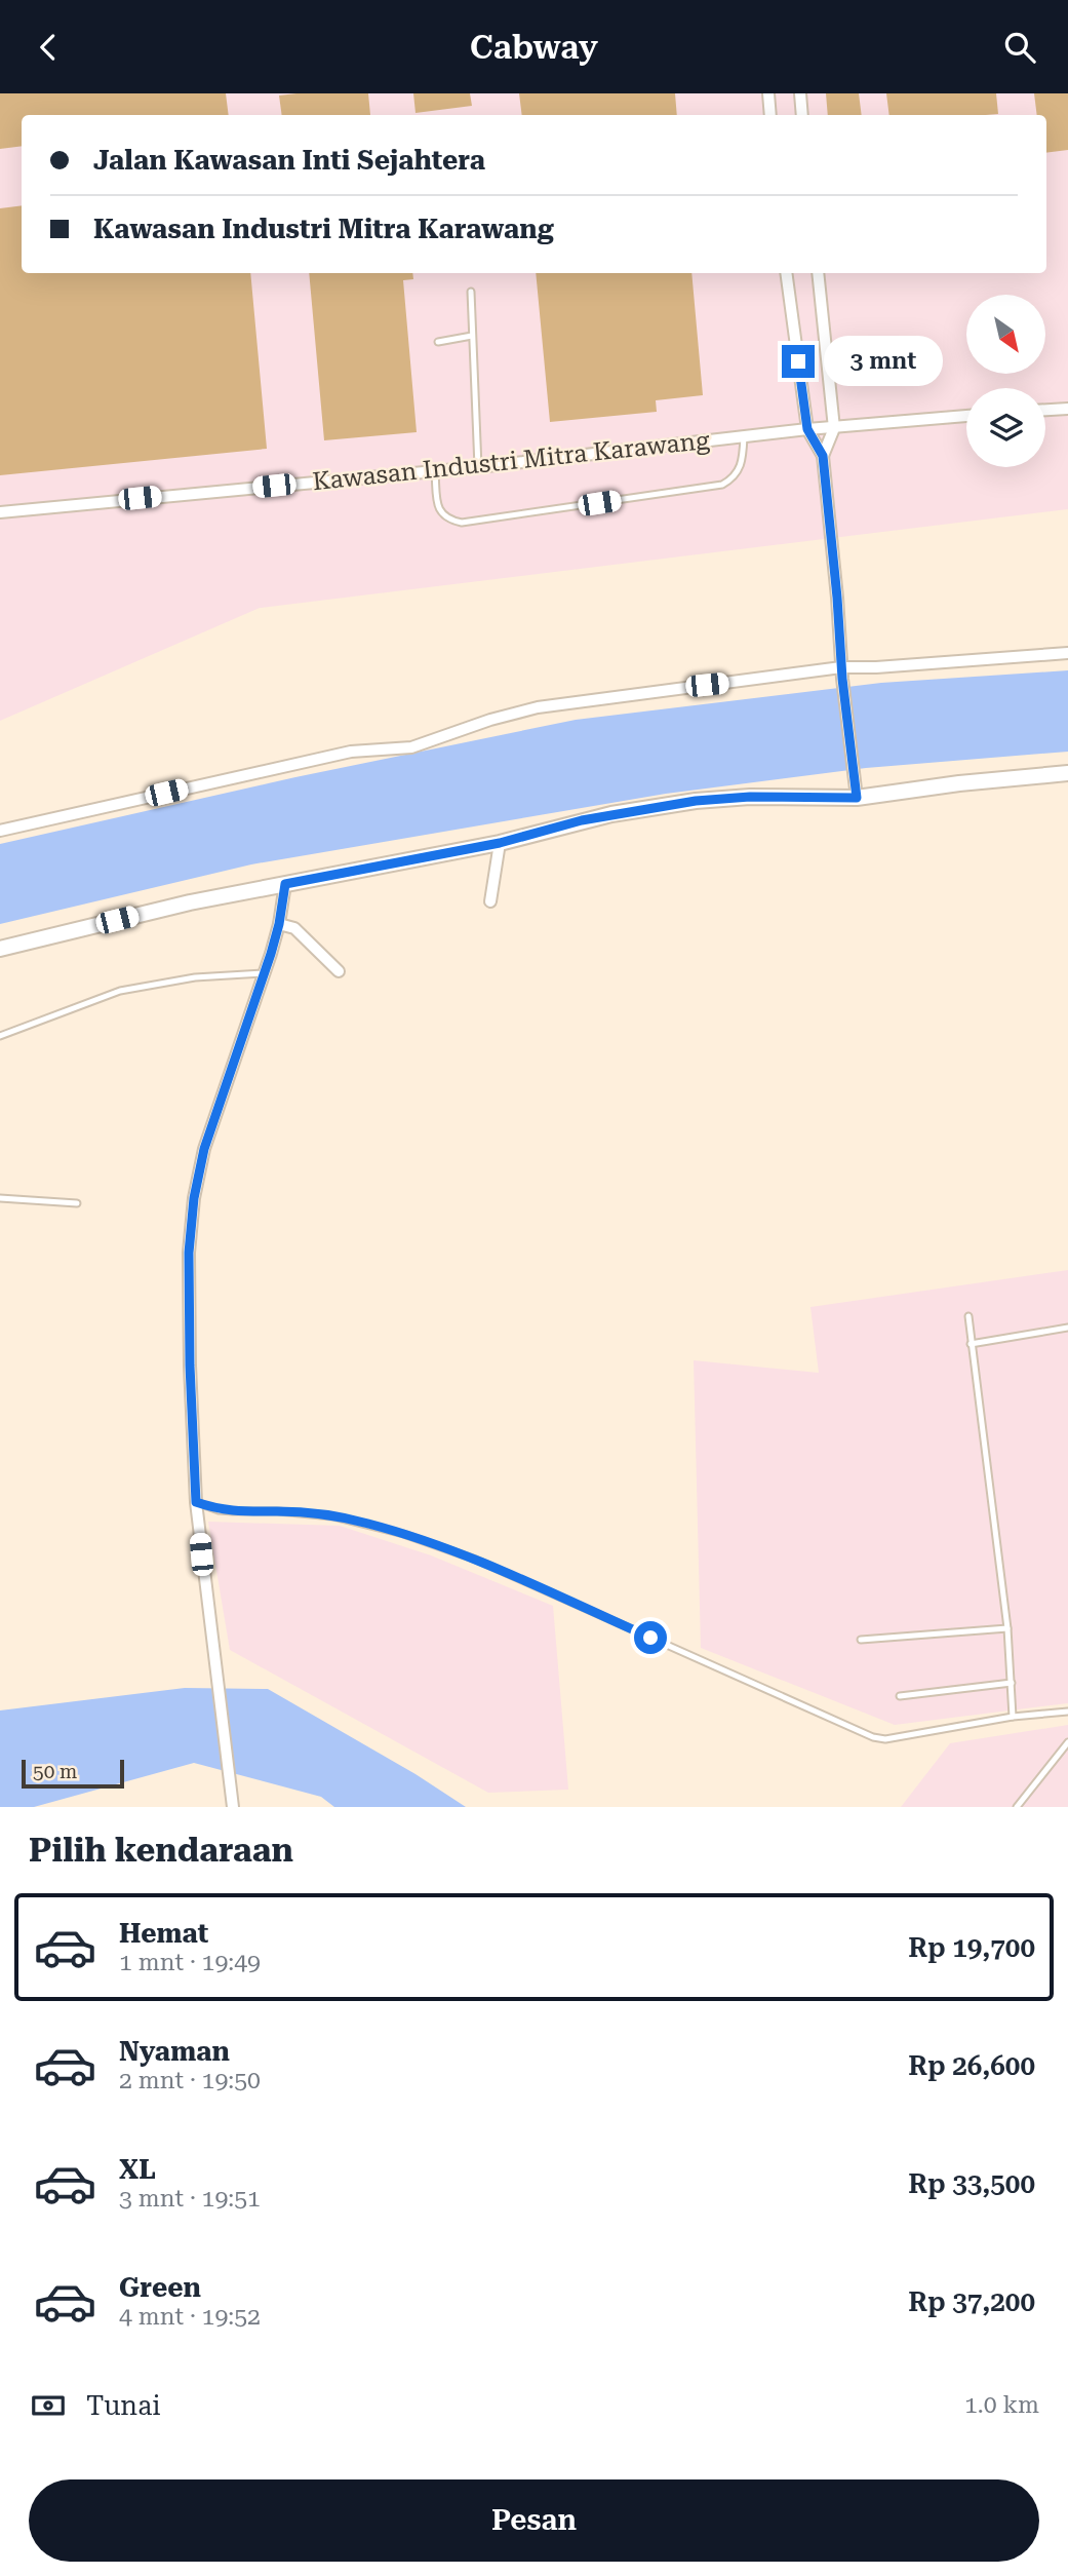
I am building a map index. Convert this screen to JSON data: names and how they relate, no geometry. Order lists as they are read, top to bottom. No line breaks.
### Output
{"streets":{"street":["Kawasan Industri Mitra Karawang"]},"scale_bar":"50 m","north":"bottom right","page":{"header":"Cabway","banner":["Jalan Kawasan Inti Sejahtera","Kawasan Industri Mitra Karawang"],"bubble":"3 mnt","scale":"50 m","heading":"Pilih kendaraan","list":[{"name":"Hemat","note":"1 mnt · 19:49","value":"Rp 19,700"},{"name":"Nyaman","note":"2 mnt · 19:50","value":"Rp 26,600"},{"name":"XL","note":"3 mnt · 19:51","value":"Rp 33,500"},{"name":"Green","note":"4 mnt · 19:52","value":"Rp 37,200"}],"pay":["Tunai","1.0 km"],"buttons":"Pesan"}}
